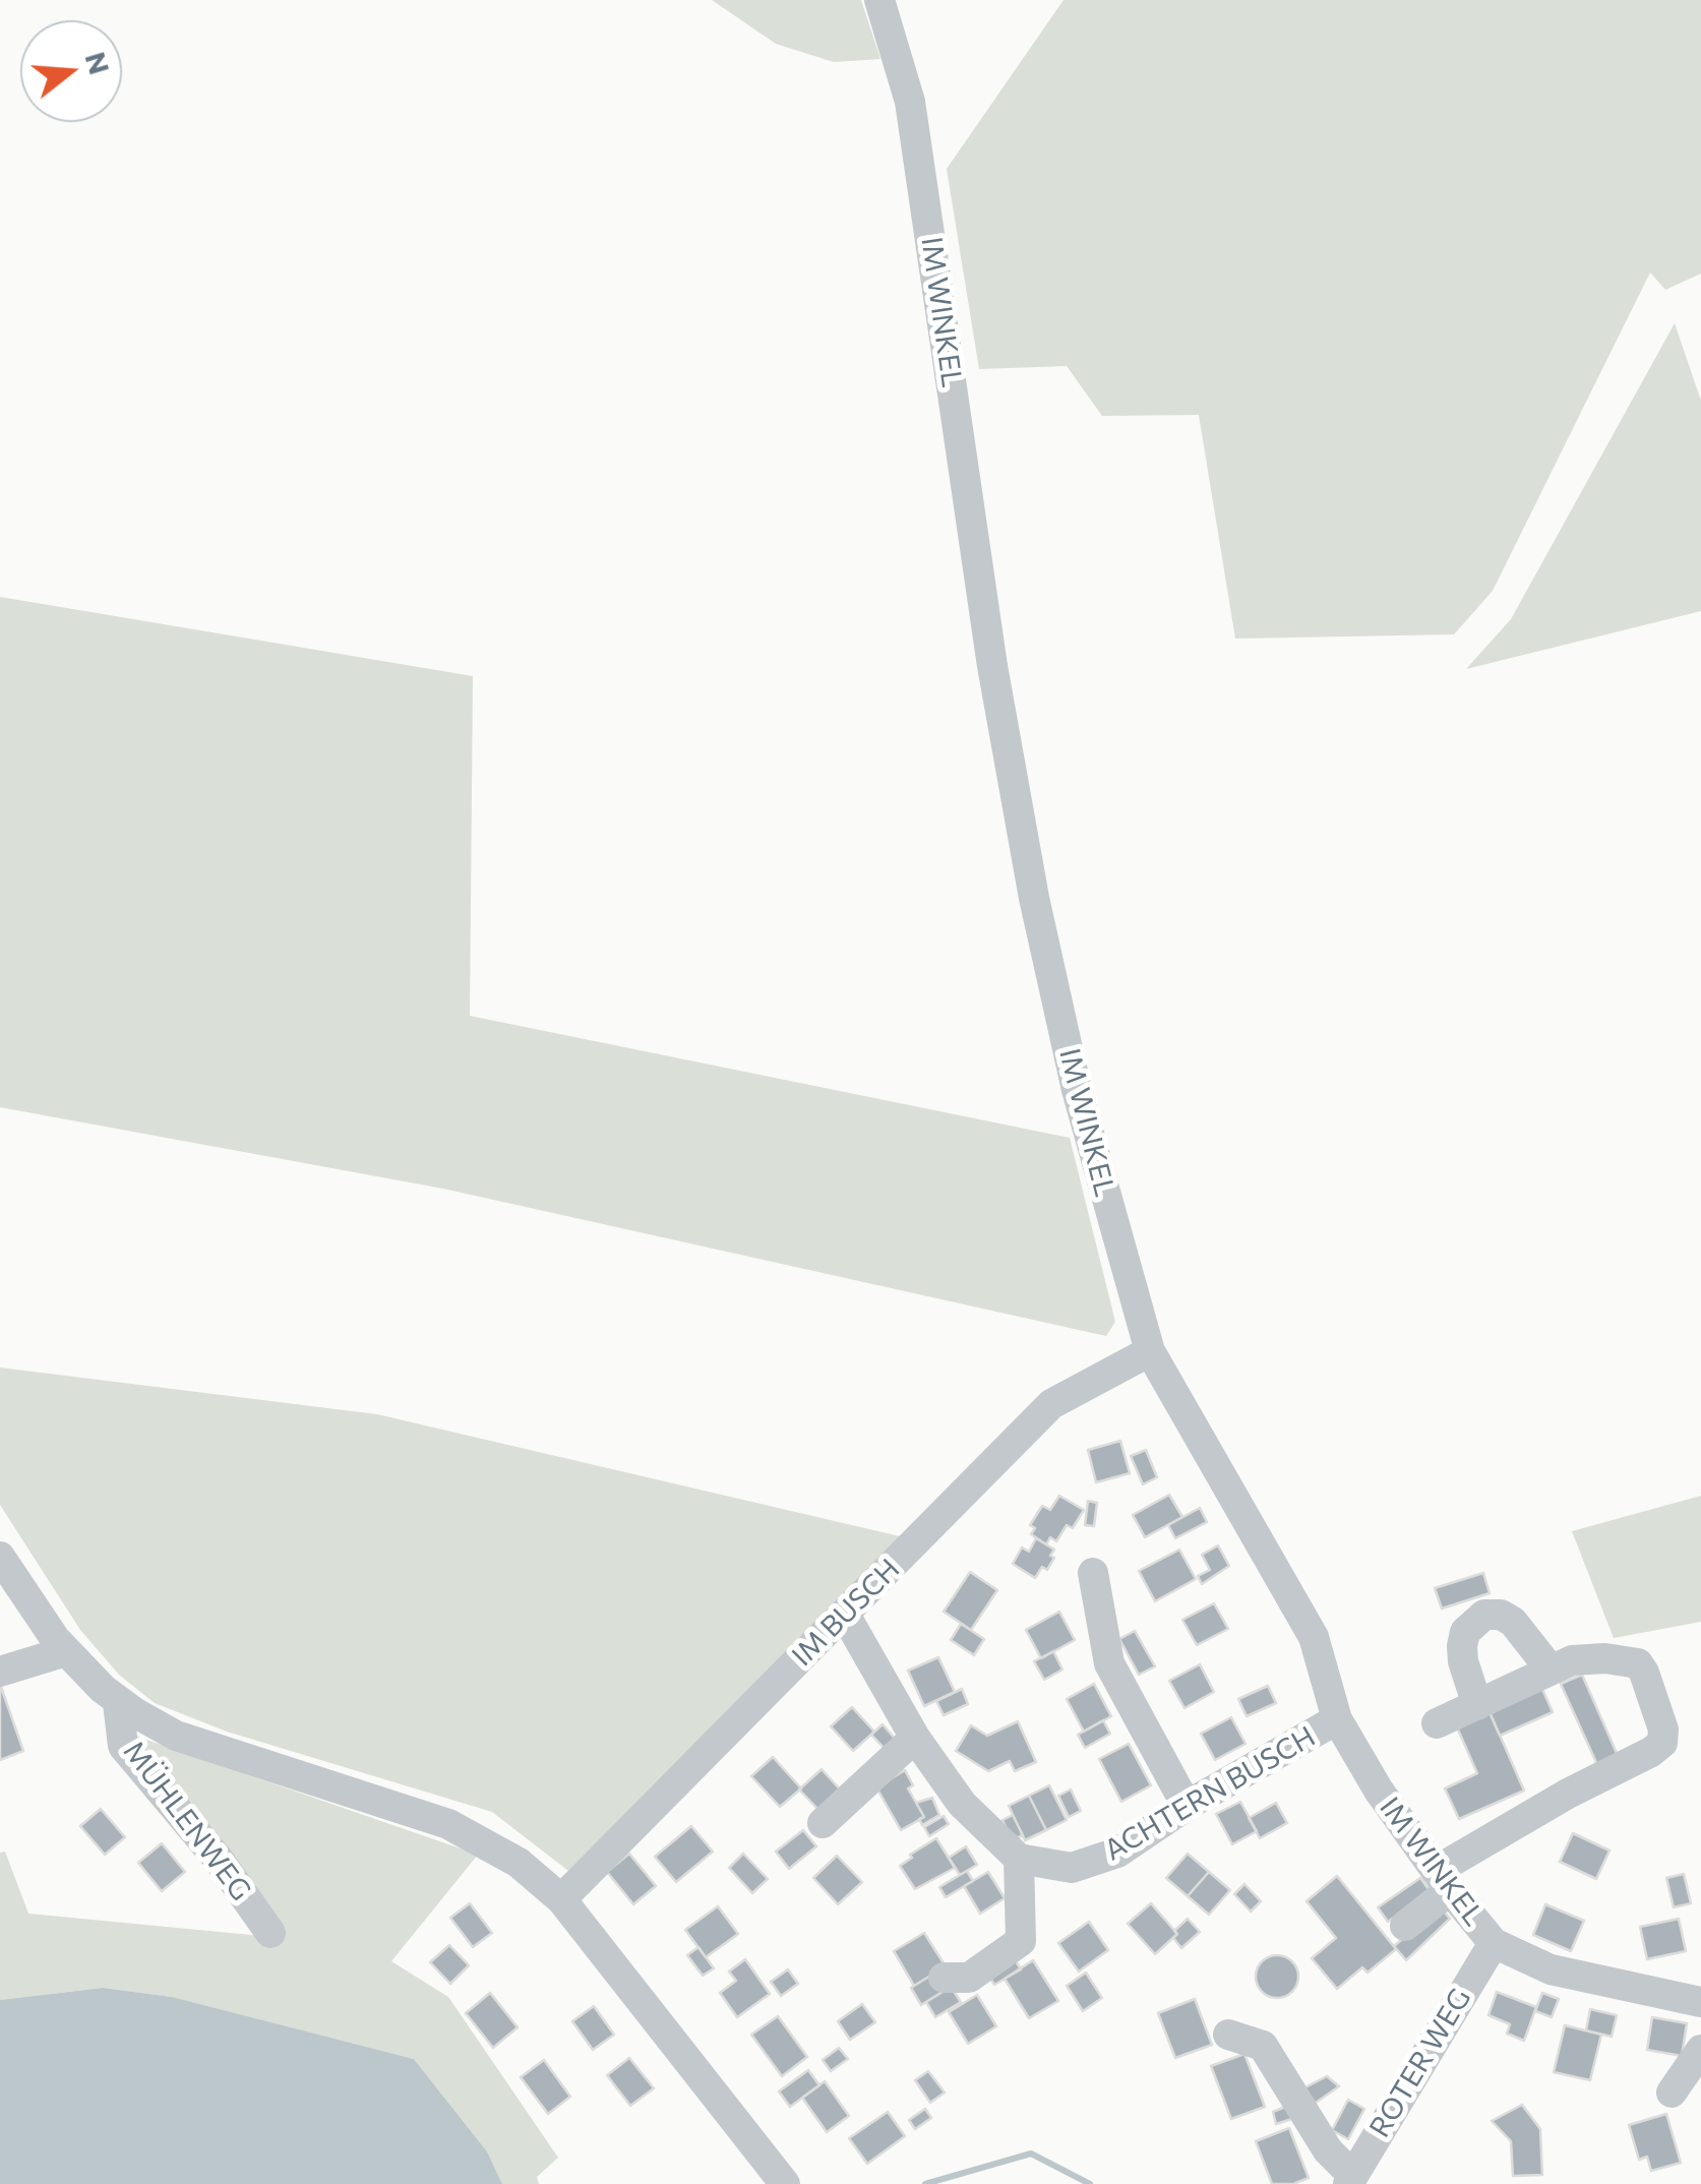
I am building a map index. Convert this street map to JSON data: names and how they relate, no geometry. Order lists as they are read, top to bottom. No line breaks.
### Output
{"streets":{"street":["IM WINKEL","IM BUSCH","ACHTERN BUSCH","MÜHLENWEG","ROTER WEG"]},"crossings":[["IM WINKEL","IM BUSCH"],["IM WINKEL","ACHTERN BUSCH"],["IM WINKEL","ROTER WEG"]],"north":"right"}
